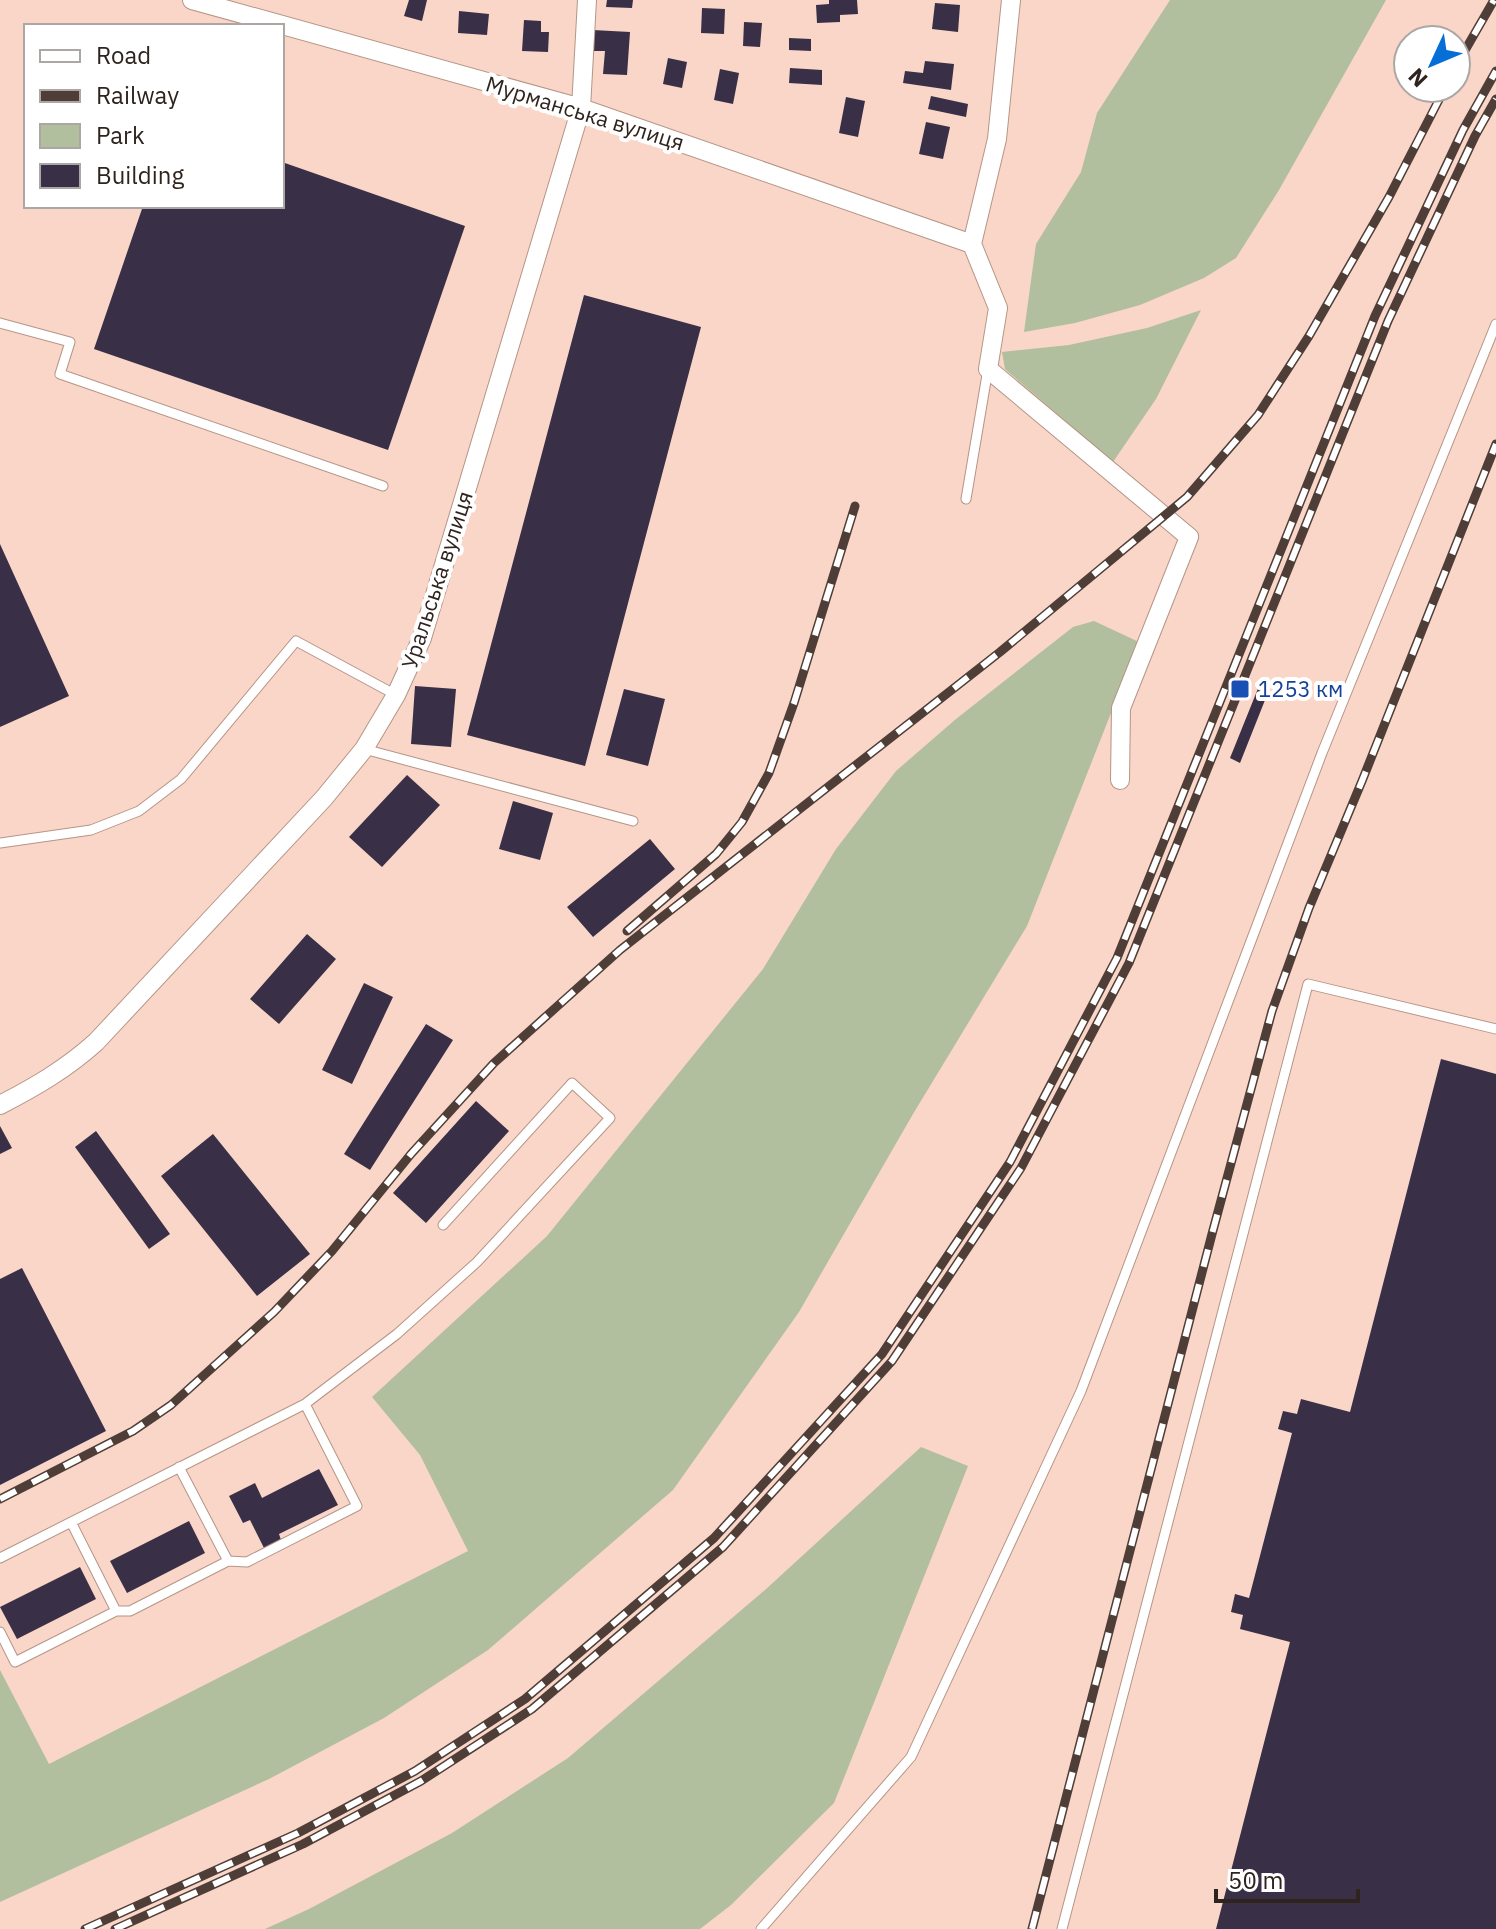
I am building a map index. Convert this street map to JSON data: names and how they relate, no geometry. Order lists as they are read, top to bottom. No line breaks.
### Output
{"streets":{"street":["Мурманська вулиця","Уральська вулиця"]},"crossings":[["Мурманська вулиця","Уральська вулиця"]],"places":{"transit":["1253 км"]},"legend":["Road","Railway","Park","Building"],"scale_bar":"50 m","north":"bottom left"}
